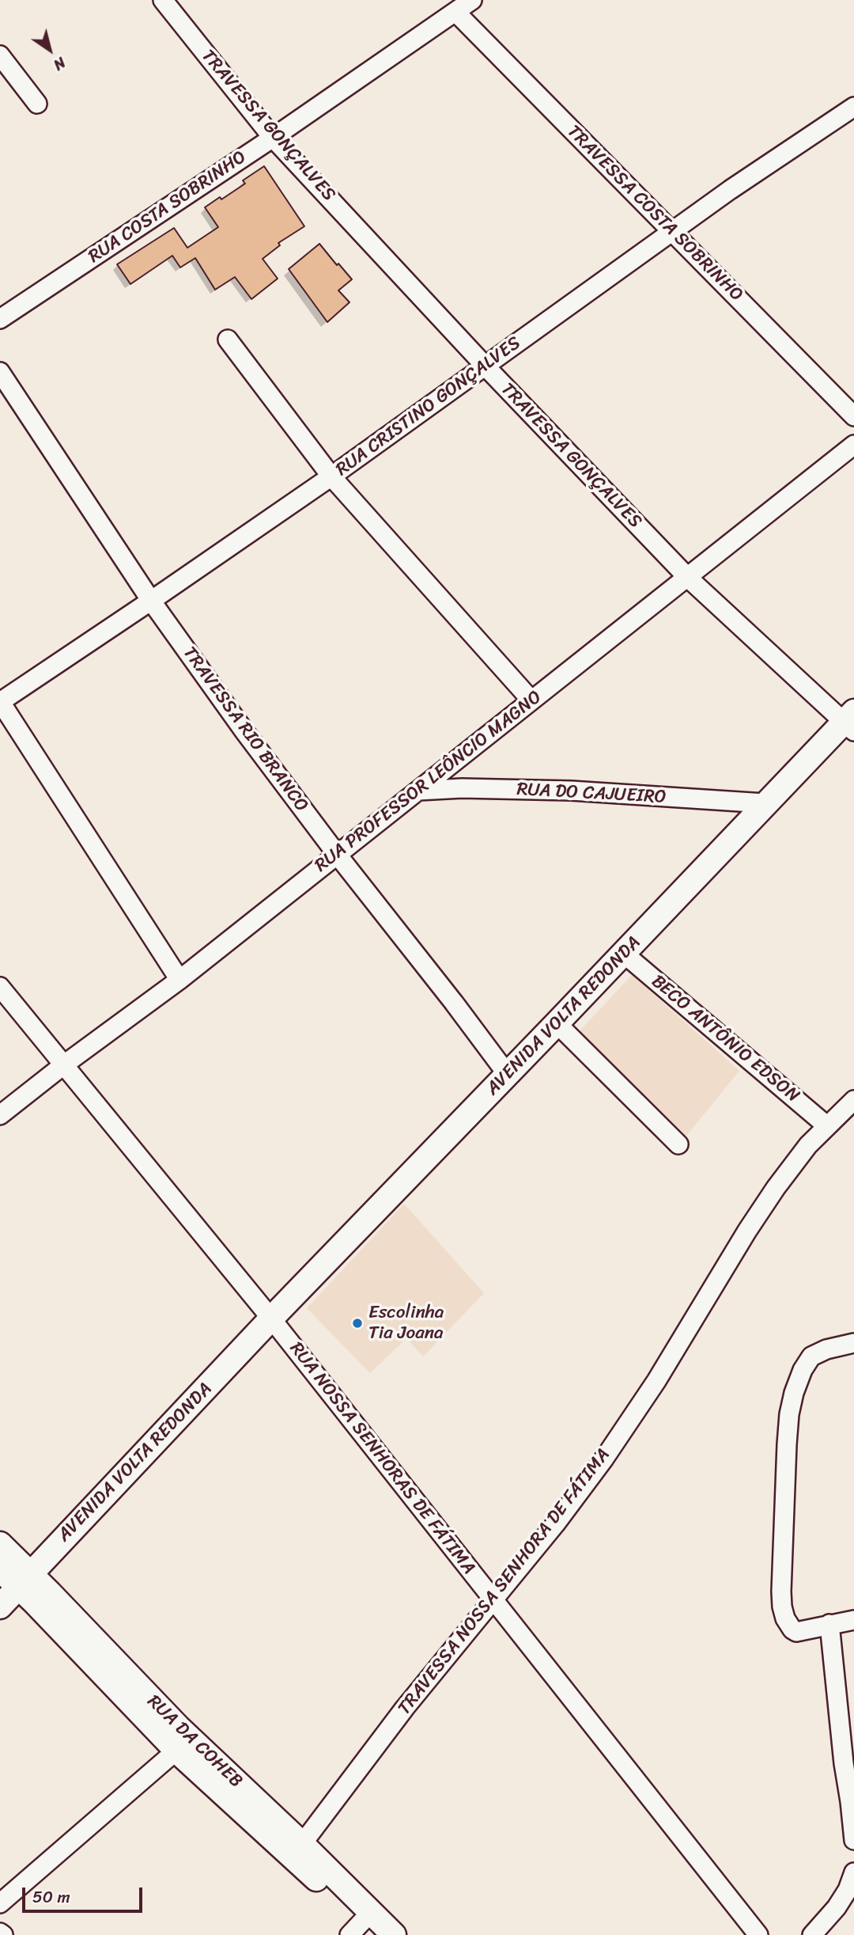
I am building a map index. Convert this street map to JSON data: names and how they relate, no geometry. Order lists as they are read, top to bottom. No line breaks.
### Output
{"streets":{"street":["TRAVESSA GONÇALVES","RUA COSTA SOBRINHO","TRAVESSA COSTA SOBRINHO","RUA CRISTINO GONÇALVES","TRAVESSA RIO BRANCO","RUA PROFESSOR LEÔNCIO MAGNO","RUA DO CAJUEIRO","AVENIDA VOLTA REDONDA","BECO ANTÔNIO EDSON","RUA NOSSA SENHORAS DE FÁTIMA","TRAVESSA NOSSA SENHORA DE FÁTIMA","RUA DA COHEB"]},"crossings":[["TRAVESSA GONÇALVES","RUA COSTA SOBRINHO"],["TRAVESSA GONÇALVES","RUA CRISTINO GONÇALVES"],["TRAVESSA GONÇALVES","RUA PROFESSOR LEÔNCIO MAGNO"],["TRAVESSA GONÇALVES","AVENIDA VOLTA REDONDA"],["RUA COSTA SOBRINHO","TRAVESSA COSTA SOBRINHO"],["TRAVESSA COSTA SOBRINHO","RUA CRISTINO GONÇALVES"],["RUA CRISTINO GONÇALVES","TRAVESSA RIO BRANCO"],["TRAVESSA RIO BRANCO","RUA PROFESSOR LEÔNCIO MAGNO"],["TRAVESSA RIO BRANCO","AVENIDA VOLTA REDONDA"],["RUA PROFESSOR LEÔNCIO MAGNO","RUA DO CAJUEIRO"],["RUA PROFESSOR LEÔNCIO MAGNO","RUA NOSSA SENHORAS DE FÁTIMA"],["RUA DO CAJUEIRO","AVENIDA VOLTA REDONDA"],["AVENIDA VOLTA REDONDA","BECO ANTÔNIO EDSON"],["AVENIDA VOLTA REDONDA","RUA NOSSA SENHORAS DE FÁTIMA"],["AVENIDA VOLTA REDONDA","RUA DA COHEB"],["BECO ANTÔNIO EDSON","TRAVESSA NOSSA SENHORA DE FÁTIMA"],["RUA NOSSA SENHORAS DE FÁTIMA","TRAVESSA NOSSA SENHORA DE FÁTIMA"],["TRAVESSA NOSSA SENHORA DE FÁTIMA","RUA DA COHEB"]],"places":["Escolinha Tia Joana"],"scale_bar":"50 m","north":"bottom right"}
